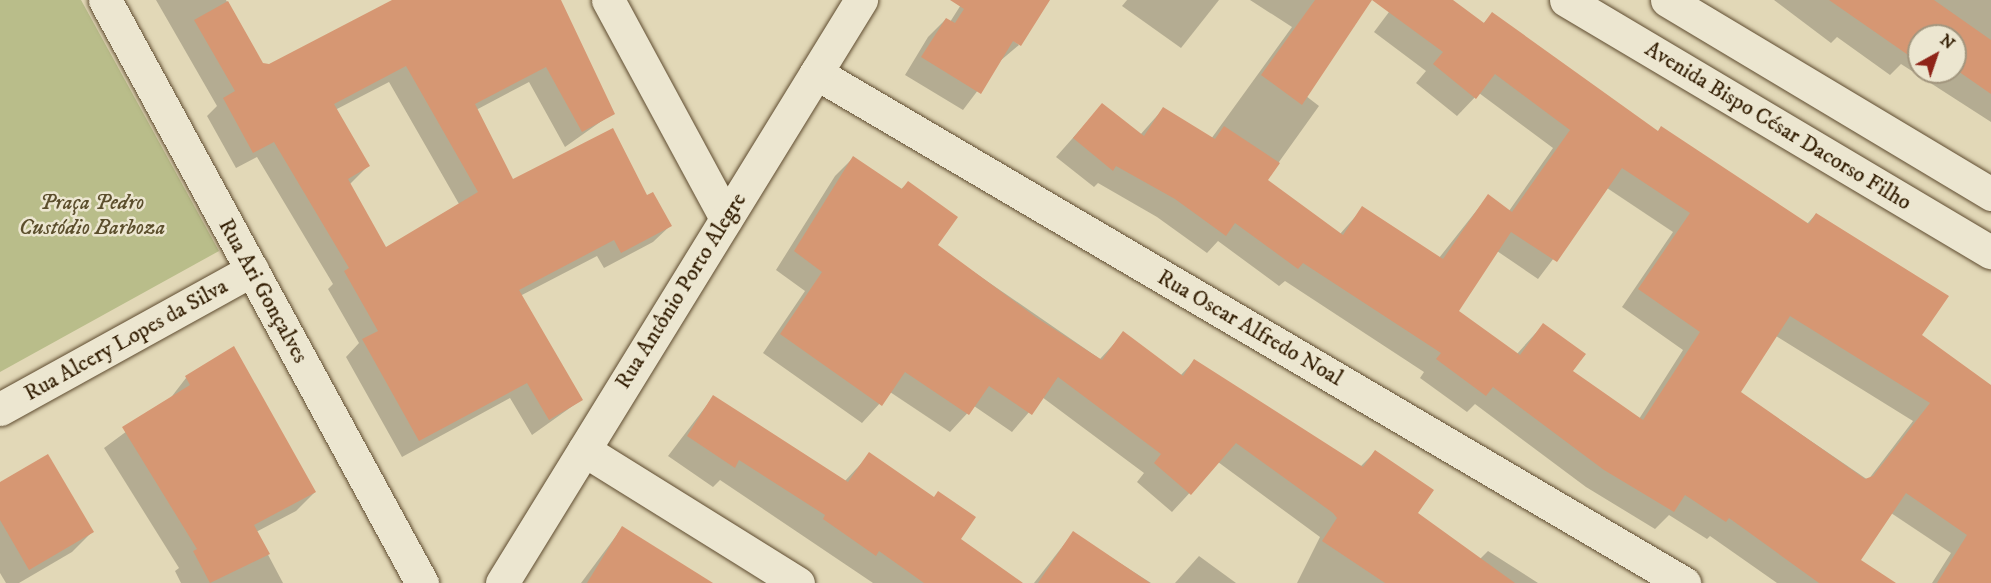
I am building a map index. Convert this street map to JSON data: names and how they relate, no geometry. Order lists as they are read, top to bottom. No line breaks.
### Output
{"streets":{"street":["Avenida Bispo César Dacorso Filho","Rua Ari Gonçalves","Rua Antônio Porto Alegre","Rua Oscar Alfredo Noal","Rua Alcery Lopes da Silva"]},"crossings":[["Rua Ari Gonçalves","Rua Alcery Lopes da Silva"],["Rua Antônio Porto Alegre","Rua Oscar Alfredo Noal"]],"parks":["Praça Pedro Custódio Barboza"],"north":"top right"}
